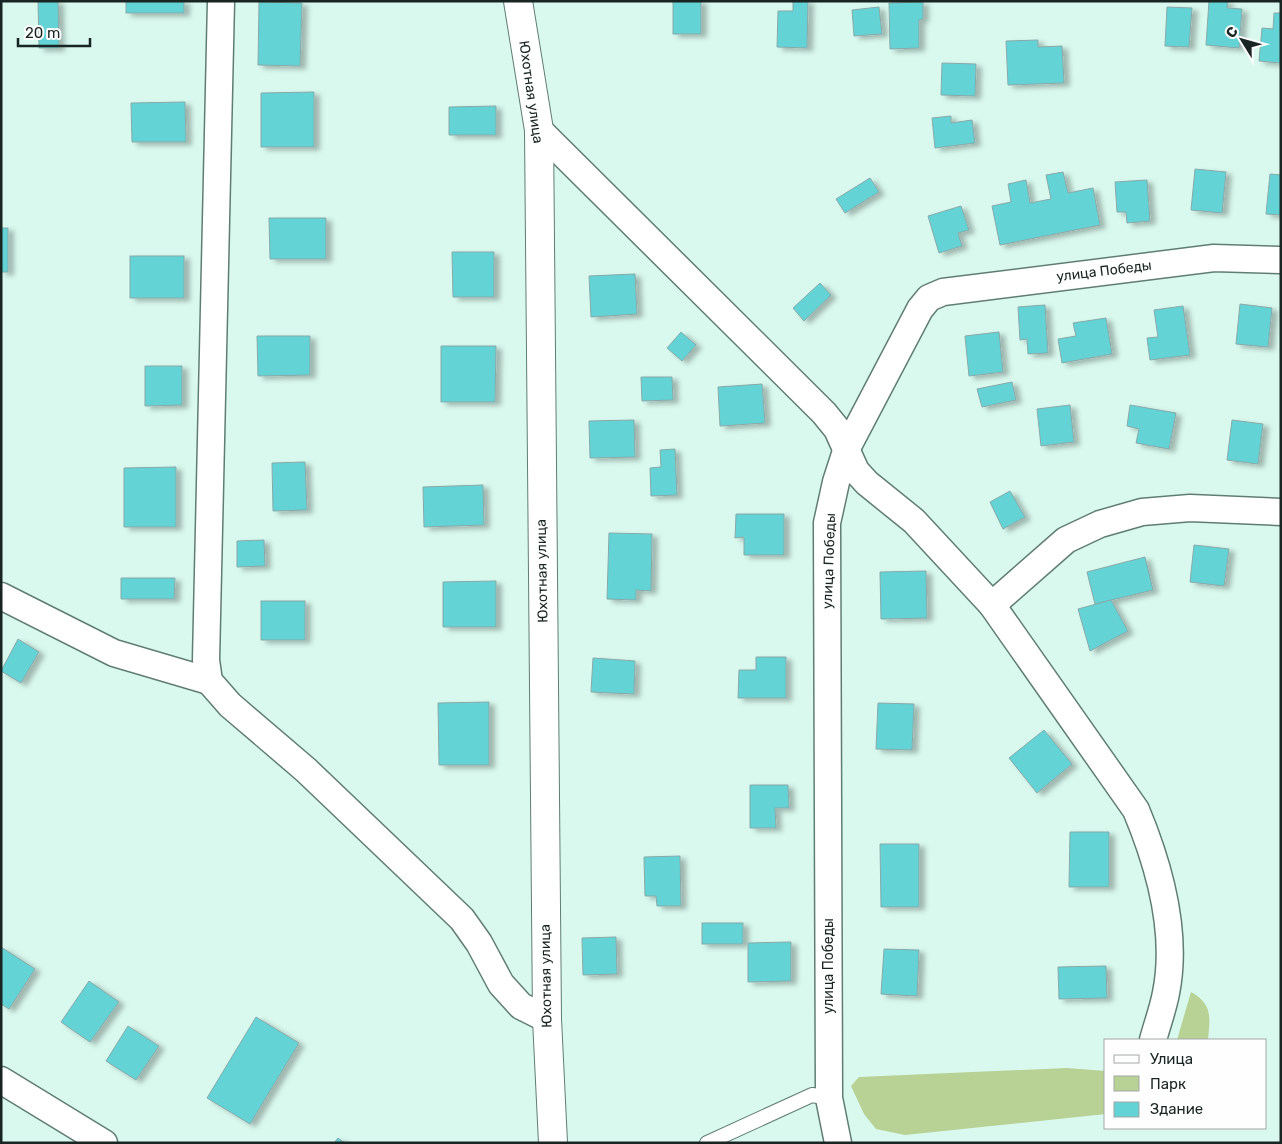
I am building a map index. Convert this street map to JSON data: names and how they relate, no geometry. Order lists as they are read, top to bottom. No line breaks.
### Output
{"streets":{"street":["Юхотная улица","улица Победы"]},"legend":["Улица","Парк","Здание"],"scale_bar":"20 m","north":"top left"}
